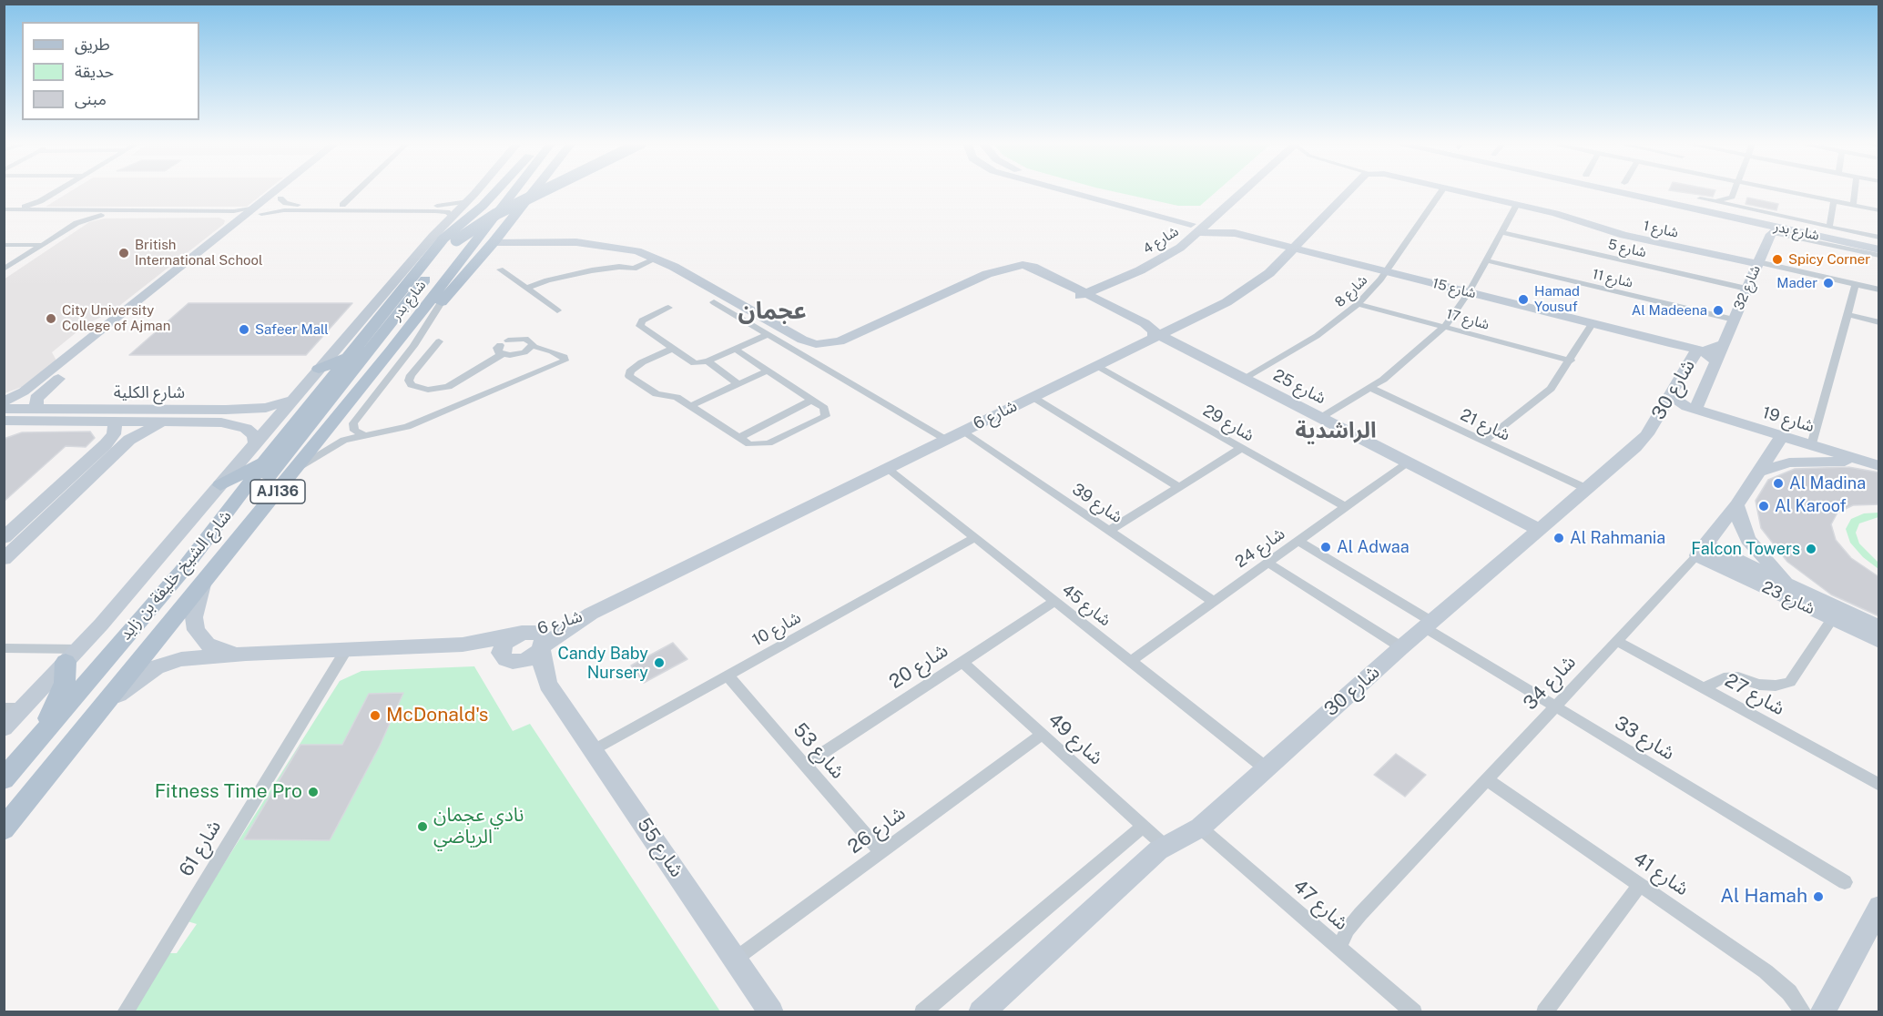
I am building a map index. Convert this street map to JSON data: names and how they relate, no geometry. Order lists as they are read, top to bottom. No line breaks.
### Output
{"streets":{"main road":["شارع بدر","AJ136","شارع الشيخ خليفة بن زايد"],"street":["شارع 1","شارع 4","شارع 5","شارع 11","شارع 32","شارع 15","شارع 8","شارع 17","شارع 25","شارع 30","شارع الكلية","شارع 6","شارع 19","شارع 29","شارع 21","شارع 39","شارع 24","شارع 23","شارع 45","شارع 10","شارع 20","شارع 34","شارع 27","شارع 33","شارع 49","شارع 53","شارع 26","شارع 55","شارع 61","شارع 41","شارع 47"]},"crossings":[["شارع 1","شارع 32"],["شارع بدر","شارع 32"],["شارع بدر","شارع الشيخ خليفة بن زايد"],["شارع 4","شارع 15"],["شارع 4","شارع 25"],["شارع 5","شارع 32"],["شارع 11","شارع 32"],["شارع 32","شارع 15"],["شارع 32","شارع 30"],["شارع 15","شارع 8"],["شارع 15","شارع 30"],["شارع 15","شارع 6"],["شارع 8","شارع 17"],["شارع 8","شارع 25"],["شارع 25","شارع 30"],["شارع 25","شارع 6"],["شارع 25","شارع 24"],["شارع 30","شارع 19"],["شارع 30","شارع 21"],["شارع 30","شارع 45"],["شارع 30","شارع 33"],["شارع 30","شارع 49"],["شارع 30","شارع 47"],["شارع 6","شارع 29"],["شارع 6","شارع 39"],["شارع 6","شارع 45"],["شارع 6","شارع 55"],["شارع 19","شارع 34"],["شارع 29","شارع 24"],["شارع 39","شارع 24"],["شارع 24","شارع 45"],["شارع 24","شارع 33"],["شارع 23","شارع 34"],["شارع 45","شارع 10"],["شارع 45","شارع 20"],["شارع 10","شارع 53"],["شارع 10","شارع 55"],["شارع 20","شارع 49"],["شارع 20","شارع 53"],["شارع 34","شارع 27"],["شارع 34","شارع 33"],["شارع 34","شارع 41"],["شارع 34","شارع 47"],["شارع 49","شارع 26"],["شارع 53","شارع 26"],["شارع 26","شارع 55"]],"districts":["عجمان","الراشدية"],"places":["British International School","Spicy Corner","Mader","Hamad Yousuf","Al Madeena","City University College of Ajman","Safeer Mall","Al Madina","Al Karoof","Al Rahmania","Al Adwaa","Falcon Towers","Candy Baby Nursery","McDonald's","Fitness Time Pro","نادي عجمان الرياضي","Al Hamah"],"legend":["طريق","حديقة","مبنى"]}
